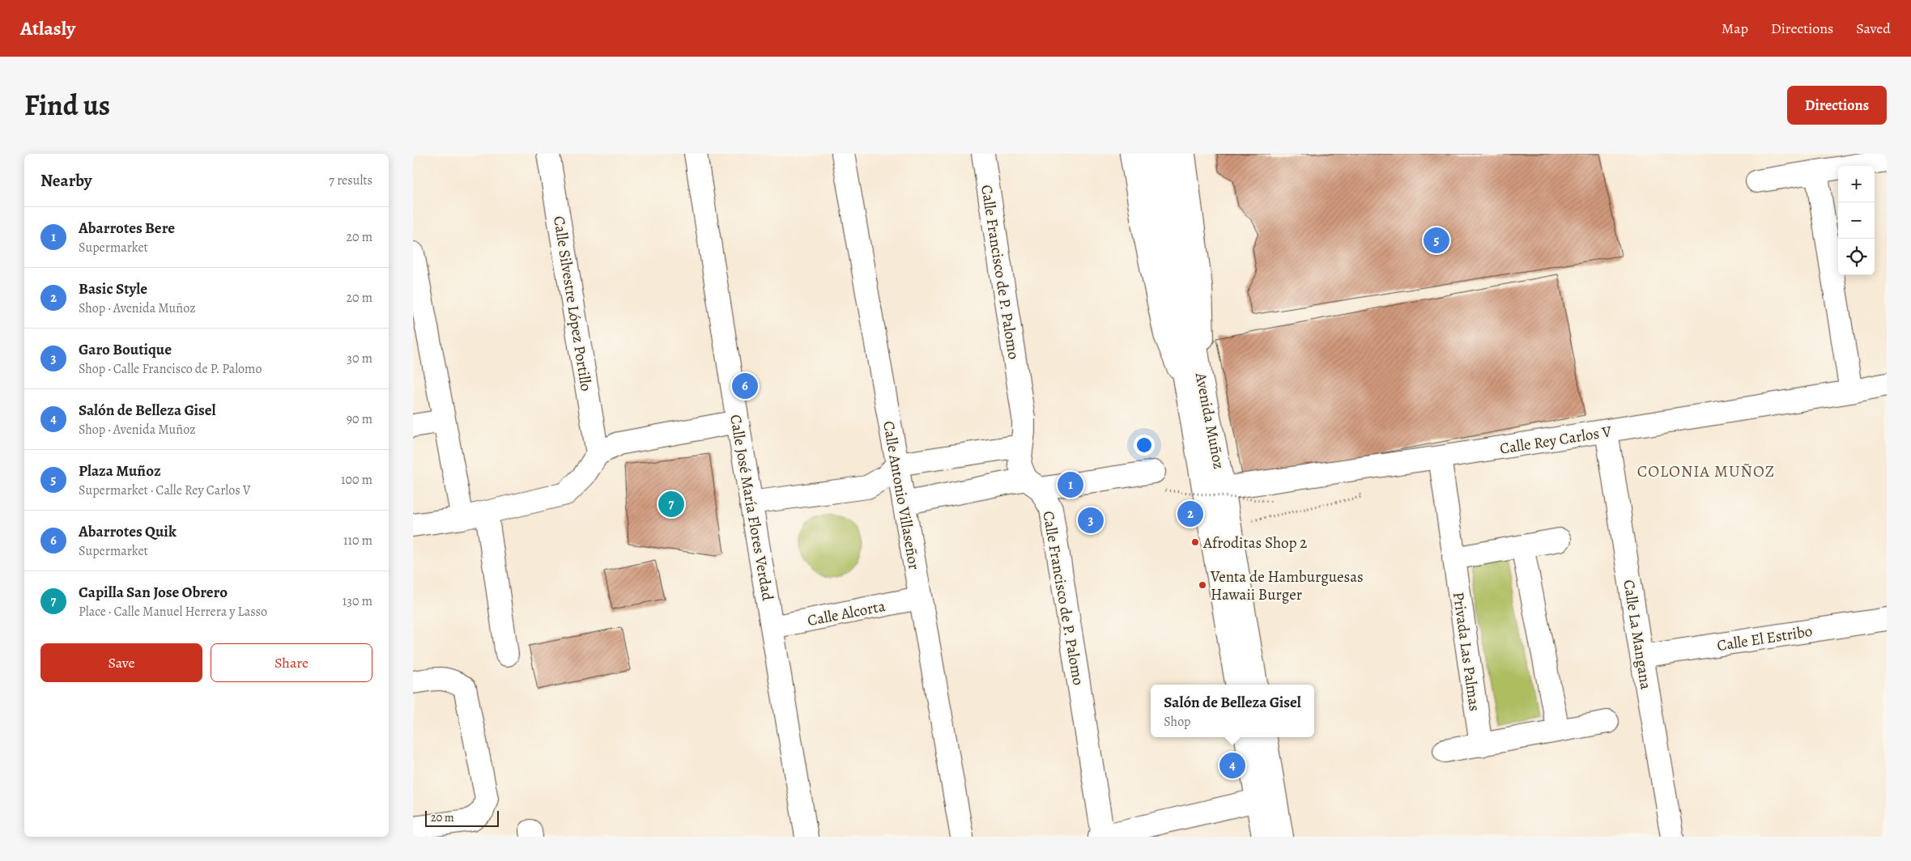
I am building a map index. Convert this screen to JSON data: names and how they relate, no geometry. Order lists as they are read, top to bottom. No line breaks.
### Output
{"streets":{"street":["Calle Francisco de P. Palomo","Calle Silvestre López Portillo","Avenida Muñoz","Calle Rey Carlos V","Calle Antonio Villaseñor","Calle José María Flores Verdad","Calle Alcorta","Calle La Mangana","Calle El Estribo","Privada Las Palmas"]},"crossings":[["Avenida Muñoz","Calle Rey Carlos V"],["Calle Rey Carlos V","Calle La Mangana"],["Calle Rey Carlos V","Privada Las Palmas"],["Calle Antonio Villaseñor","Calle Alcorta"],["Calle José María Flores Verdad","Calle Alcorta"],["Calle La Mangana","Calle El Estribo"]],"districts":["COLONIA MUÑOZ"],"places":["Afroditas Shop 2","Venta de Hamburguesas Hawaii Burger"],"scale_bar":"20 m","page":{"header":"Atlasly","nav":["Map","Directions","Saved"],"title":"Find us","buttons":["Directions",["Save","Share"]],"heading":["Nearby","7 results"],"map_buttons":["+","−"],"list":[{"mark":"1","name":"Abarrotes Bere","note":"Supermarket","value":"20 m"},{"mark":"2","name":"Basic Style","note":"Shop · Avenida Muñoz","value":"20 m"},{"mark":"3","name":"Garo Boutique","note":"Shop · Calle Francisco de P. Palomo","value":"30 m"},{"mark":"4","name":"Salón de Belleza Gisel","note":"Shop · Avenida Muñoz","value":"90 m"},{"mark":"5","name":"Plaza Muñoz","note":"Supermarket · Calle Rey Carlos V","value":"100 m"},{"mark":"6","name":"Abarrotes Quik","note":"Supermarket","value":"110 m"},{"mark":"7","name":"Capilla San Jose Obrero","note":"Place · Calle Manuel Herrera y Lasso","value":"130 m"}],"pins":["5","6","1","7","2","3","4"],"popup":["Salón de Belleza Gisel","Shop"],"scale":"20 m"}}
